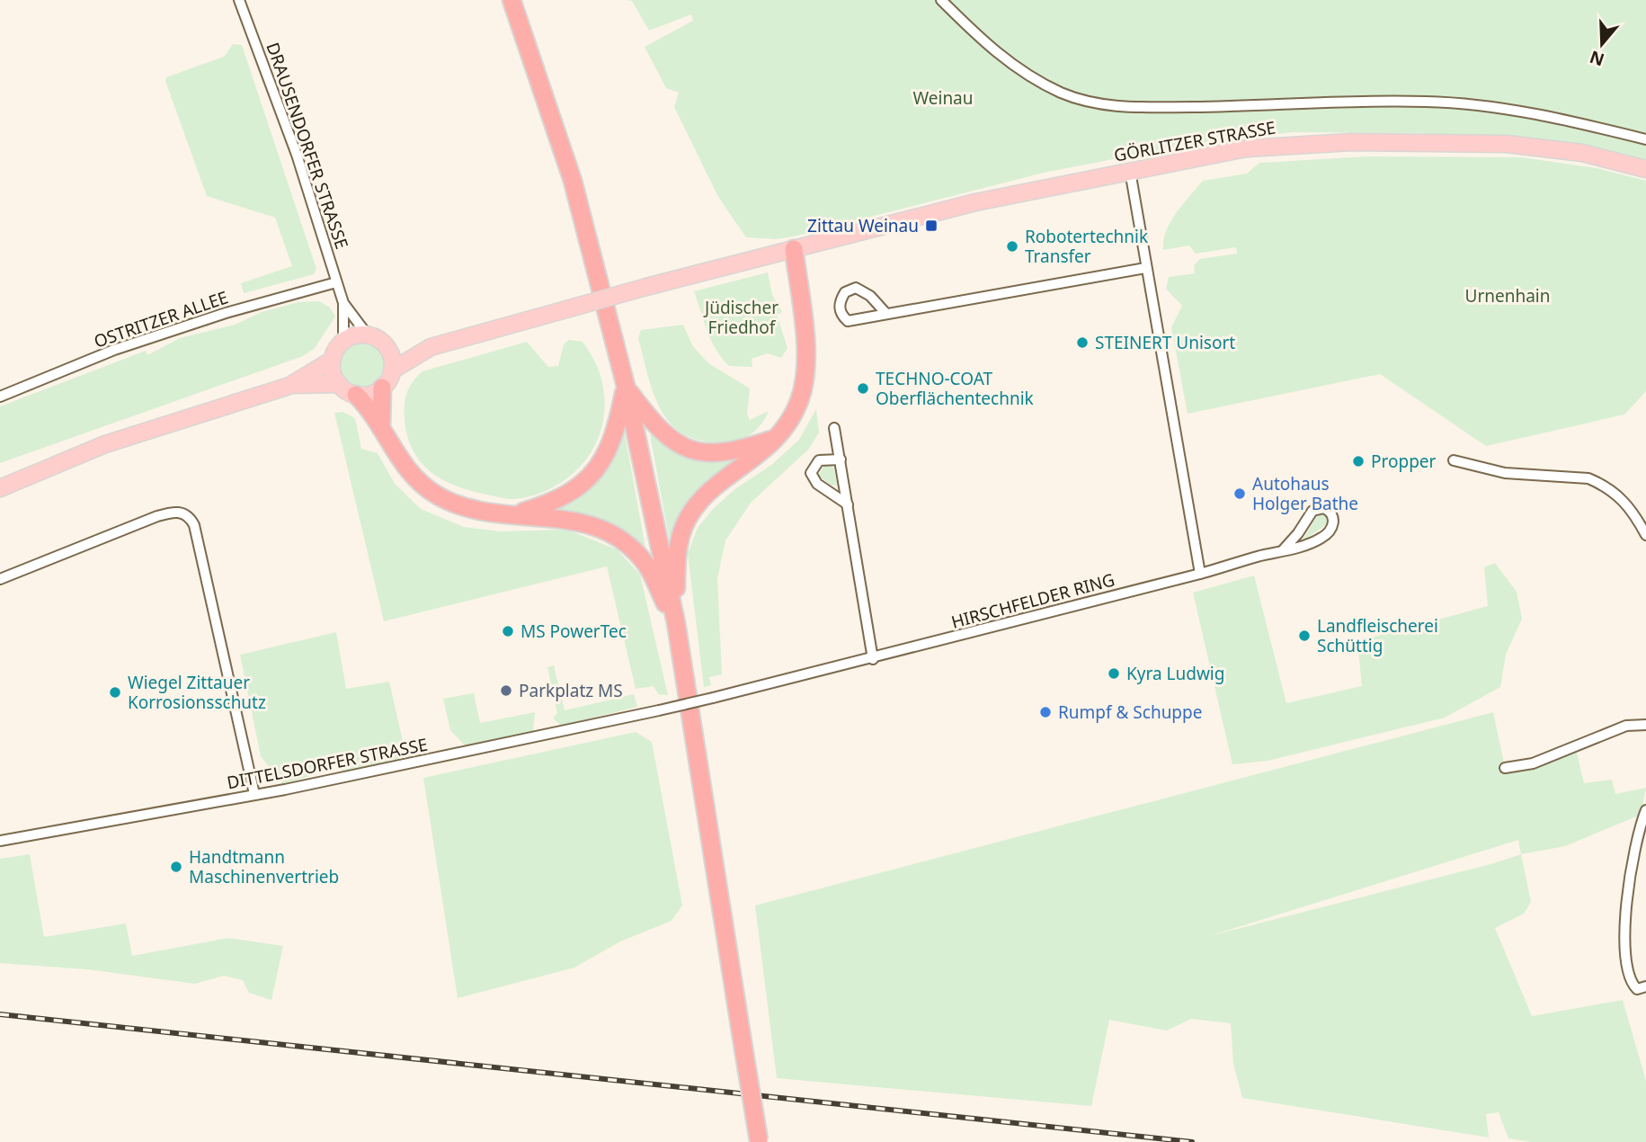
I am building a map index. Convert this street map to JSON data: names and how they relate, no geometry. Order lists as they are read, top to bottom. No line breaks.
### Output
{"streets":{"main road":["GÖRLITZER STRASSE"],"street":["DRAUSENDORFER STRASSE","OSTRITZER ALLEE","HIRSCHFELDER RING","DITTELSDORFER STRASSE"]},"crossings":[["DRAUSENDORFER STRASSE","OSTRITZER ALLEE"],["HIRSCHFELDER RING","DITTELSDORFER STRASSE"]],"parks":["Weinau","Urnenhain","Jüdischer Friedhof"],"places":{"transit":["Zittau Weinau"],"other":["Robotertechnik Transfer","STEINERT Unisort","TECHNO-COAT Oberflächentechnik","Propper","Autohaus Holger Bathe","MS PowerTec","Landfleischerei Schüttig","Kyra Ludwig","Parkplatz MS","Wiegel Zittauer Korrosionsschutz","Rumpf & Schuppe","Handtmann Maschinenvertrieb"]},"north":"bottom"}
